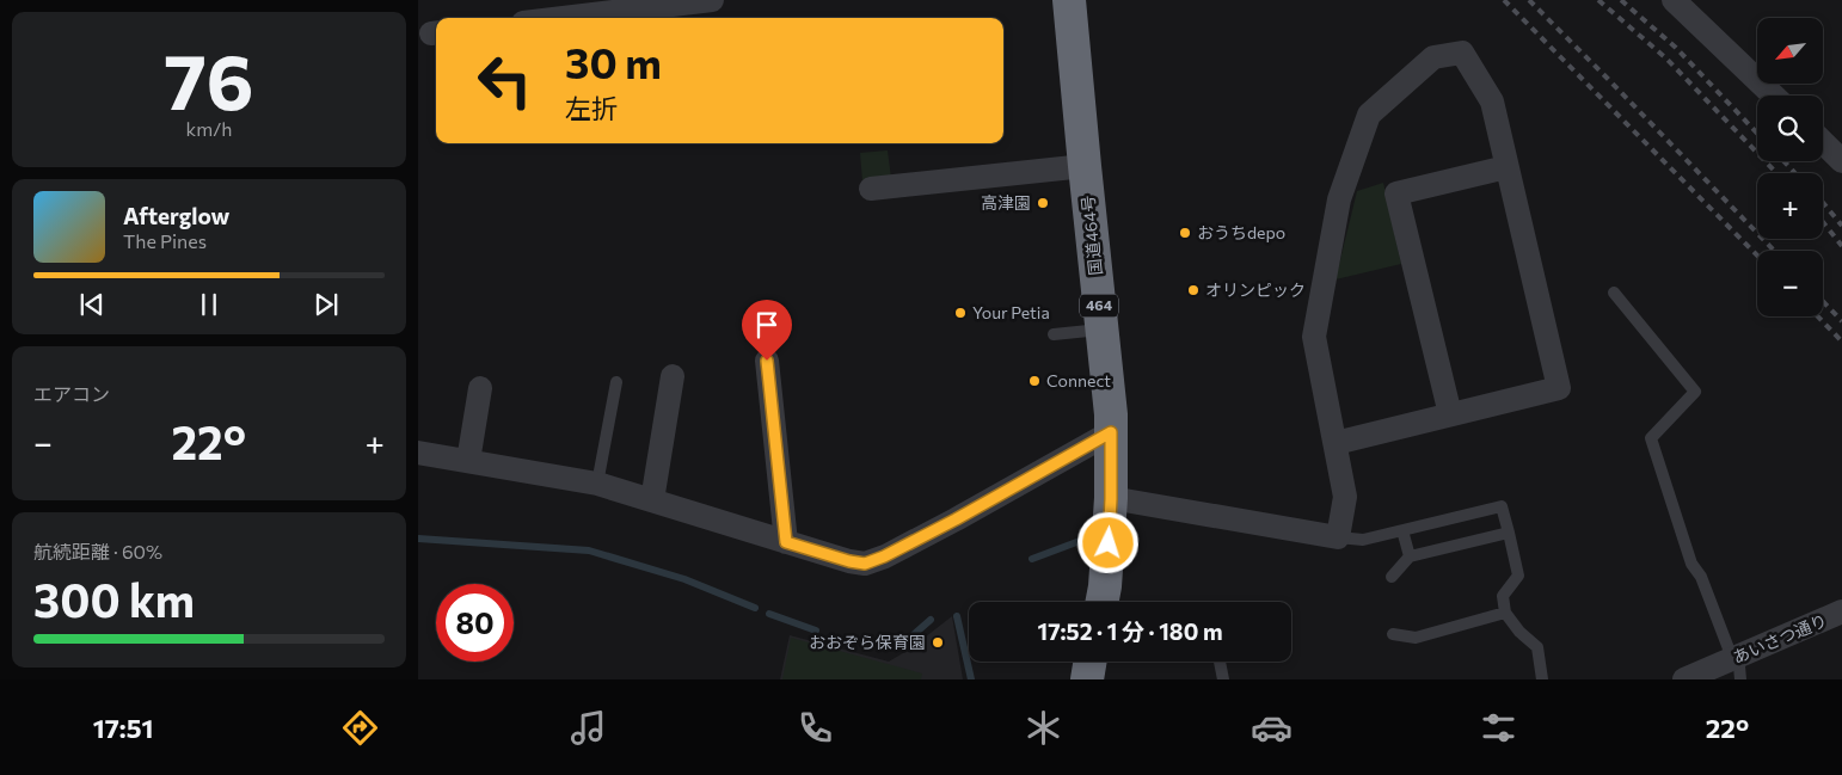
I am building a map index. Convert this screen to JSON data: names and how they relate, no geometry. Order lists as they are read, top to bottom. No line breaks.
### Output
{"streets":{"highway":["国道464号","464"],"street":["あいさつ通り"]},"places":["高津園","おうちdepo","オリンピック","Your Petia","Connect","おおぞら保育園"],"north":"bottom left","page":{"tile":[["76","km/h"],"エアコン",["航続距離 · 60%","300 km"]],"map_buttons":["+","−"],"turn":["30 m","左折"],"song":["Afterglow","The Pines"],"heat":["−","22°","+"],"limit":"80","trip":"17:52 · 1 分 · 180 m","tabs":["17:51","22°"]}}
